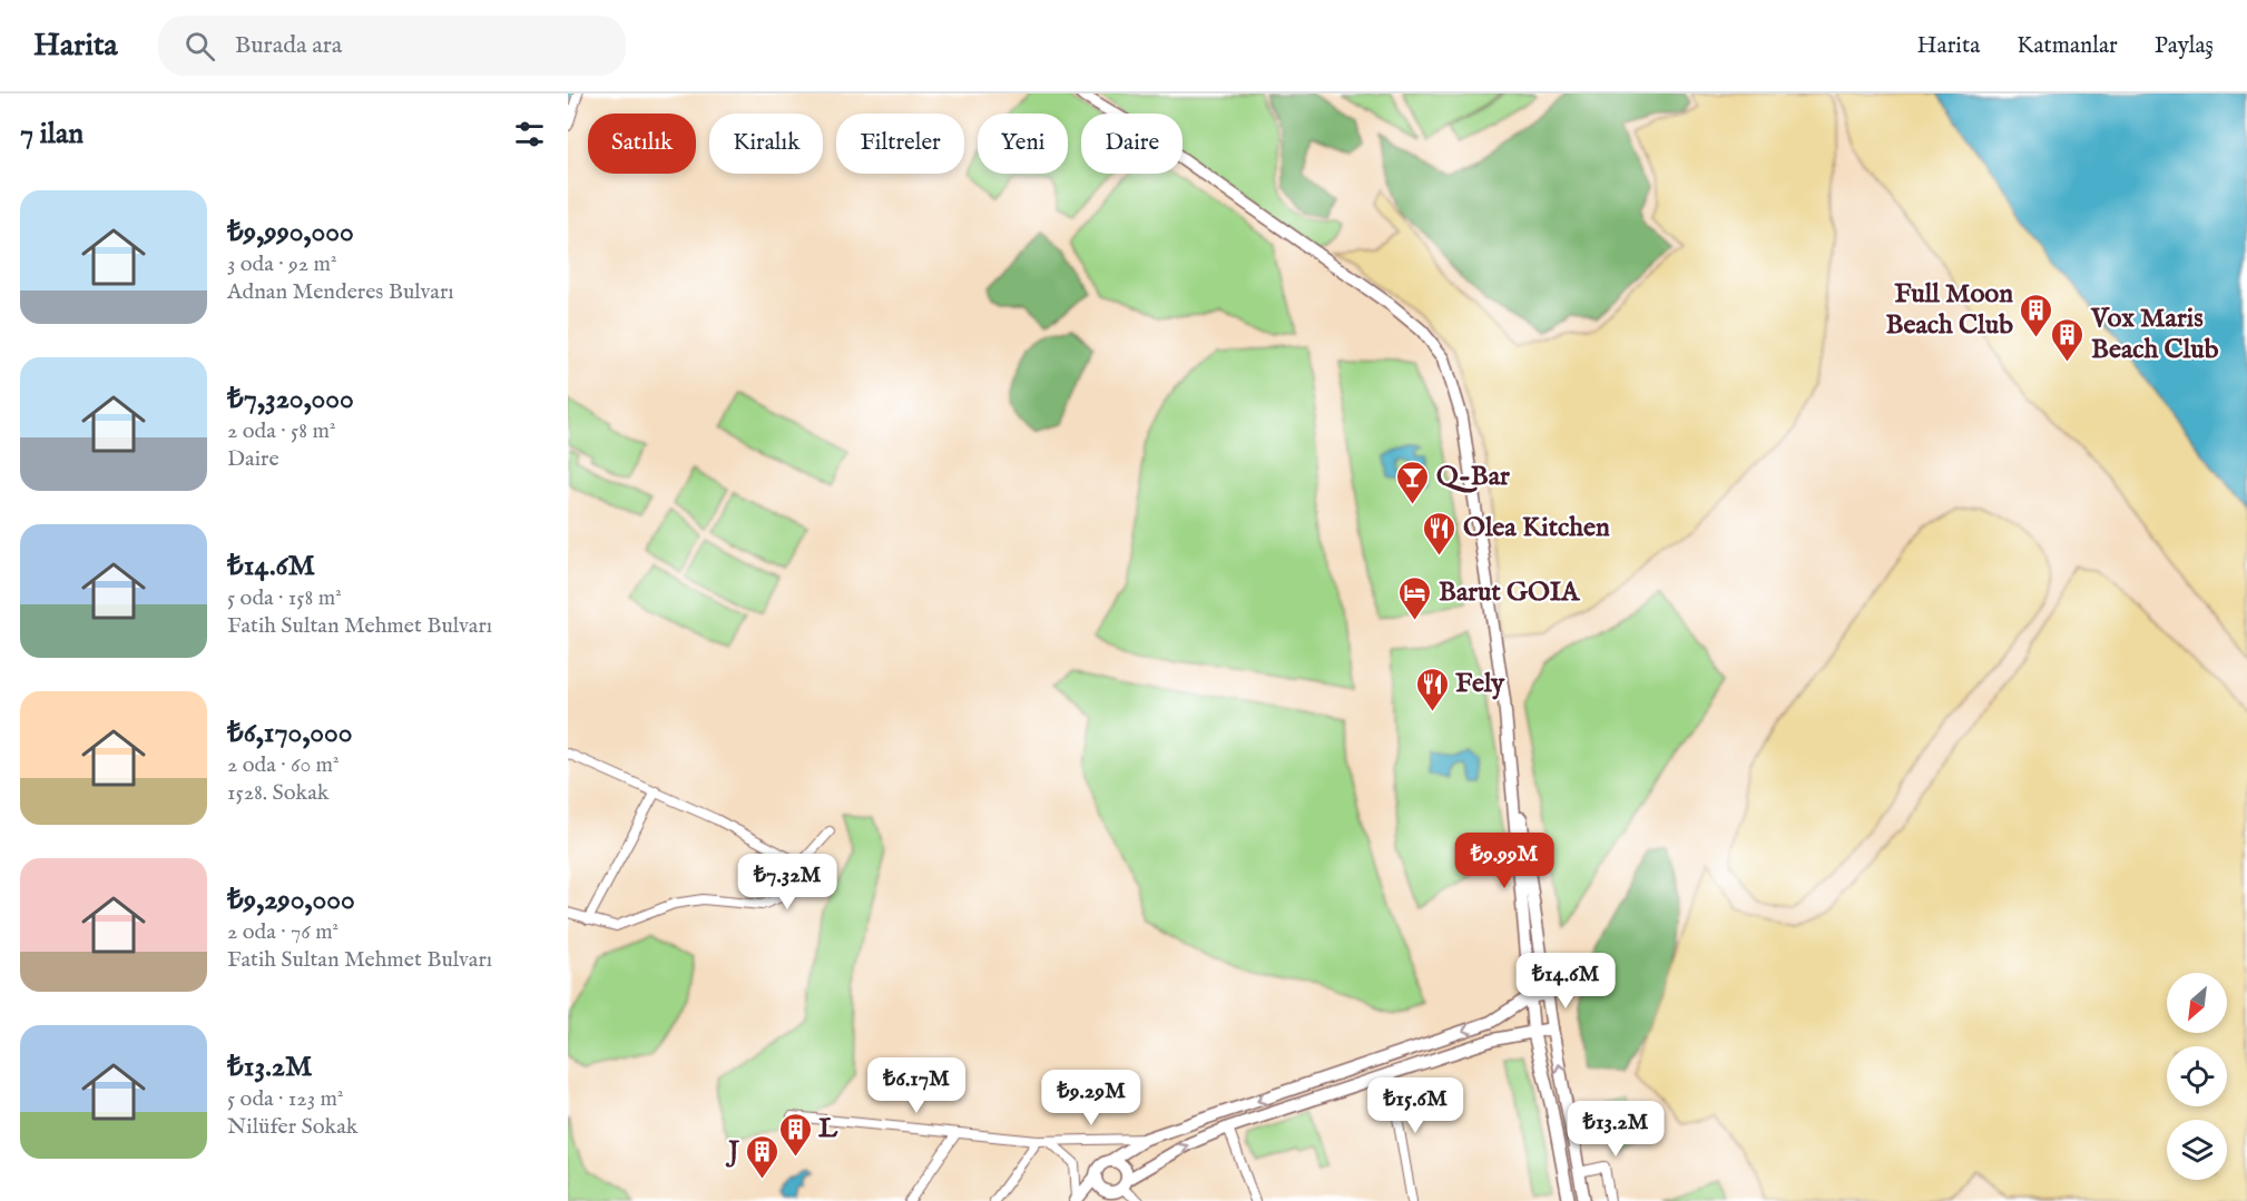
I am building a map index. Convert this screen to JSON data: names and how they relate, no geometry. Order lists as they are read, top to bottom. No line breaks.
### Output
{"places":{"building":["Full Moon Beach Club","Vox Maris Beach Club","L","J"],"bar":["Q-Bar"],"restaurant":["Olea Kitchen","Fely"],"hotel":["Barut GOIA"]},"north":"bottom left","page":{"header":"Harita","search":"Burada ara","nav":["Harita","Katmanlar","Paylaş"],"heading":"7 ilan","chip":["Satılık","Kiralık","Filtreler","Yeni","Daire"],"list":[{"name":"₺9,990,000","note":"3 oda · 92 m² · Adnan Menderes Bulvarı"},{"name":"₺7,320,000","note":"2 oda · 58 m² · Daire"},{"name":"₺14.6M","note":"5 oda · 158 m² · Fatih Sultan Mehmet Bulvarı"},{"name":"₺6,170,000","note":"2 oda · 60 m² · 1528. Sokak"},{"name":"₺9,290,000","note":"2 oda · 76 m² · Fatih Sultan Mehmet Bulvarı"},{"name":"₺13.2M","note":"5 oda · 123 m² · Nilüfer Sokak"}],"price":["₺9.99M","₺7.32M","₺14.6M","₺6.17M","₺9.29M","₺15.6M","₺13.2M"]}}
